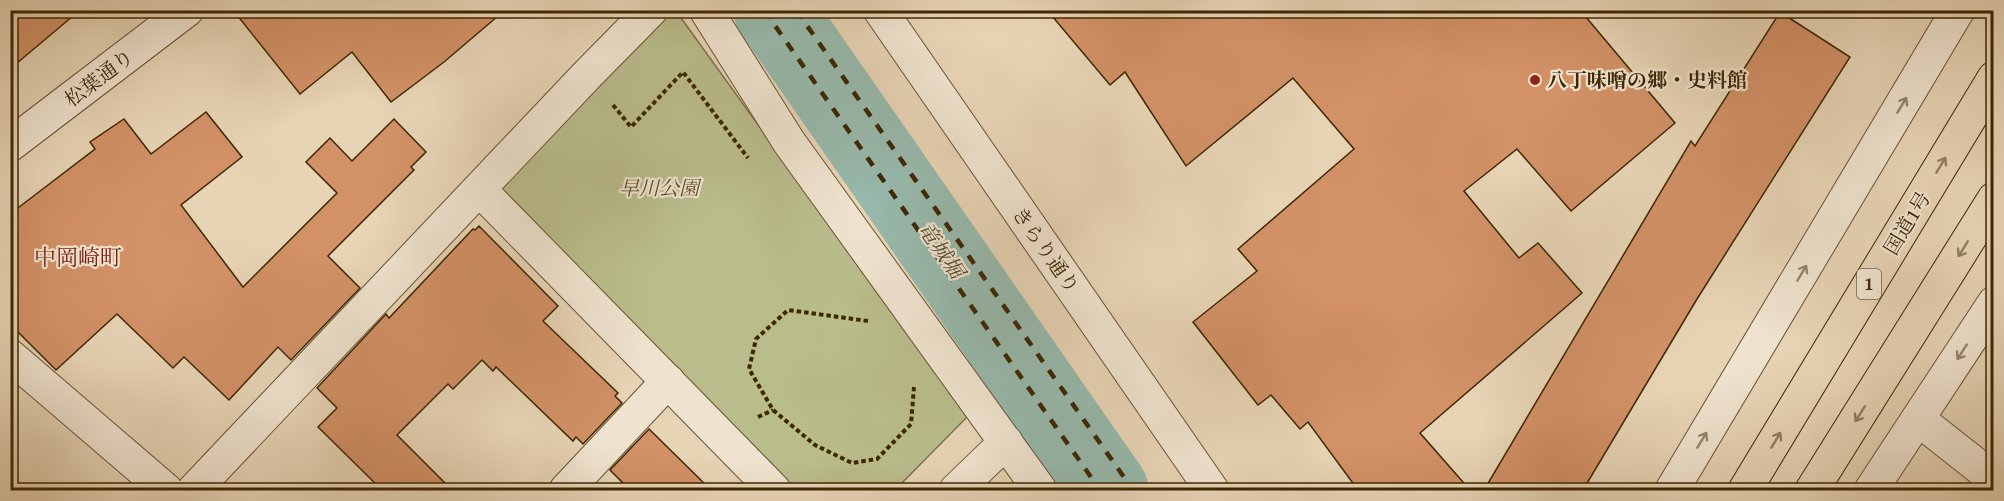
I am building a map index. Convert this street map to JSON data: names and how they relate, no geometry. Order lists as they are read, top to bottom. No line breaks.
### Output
{"streets":{"highway":["国道1号","1"],"street":["松葉通り","きらり通り"]},"districts":["中岡崎町"],"water":["竜城堀"],"parks":["早川公園"],"places":["八丁味噌の郷・史料館"]}
